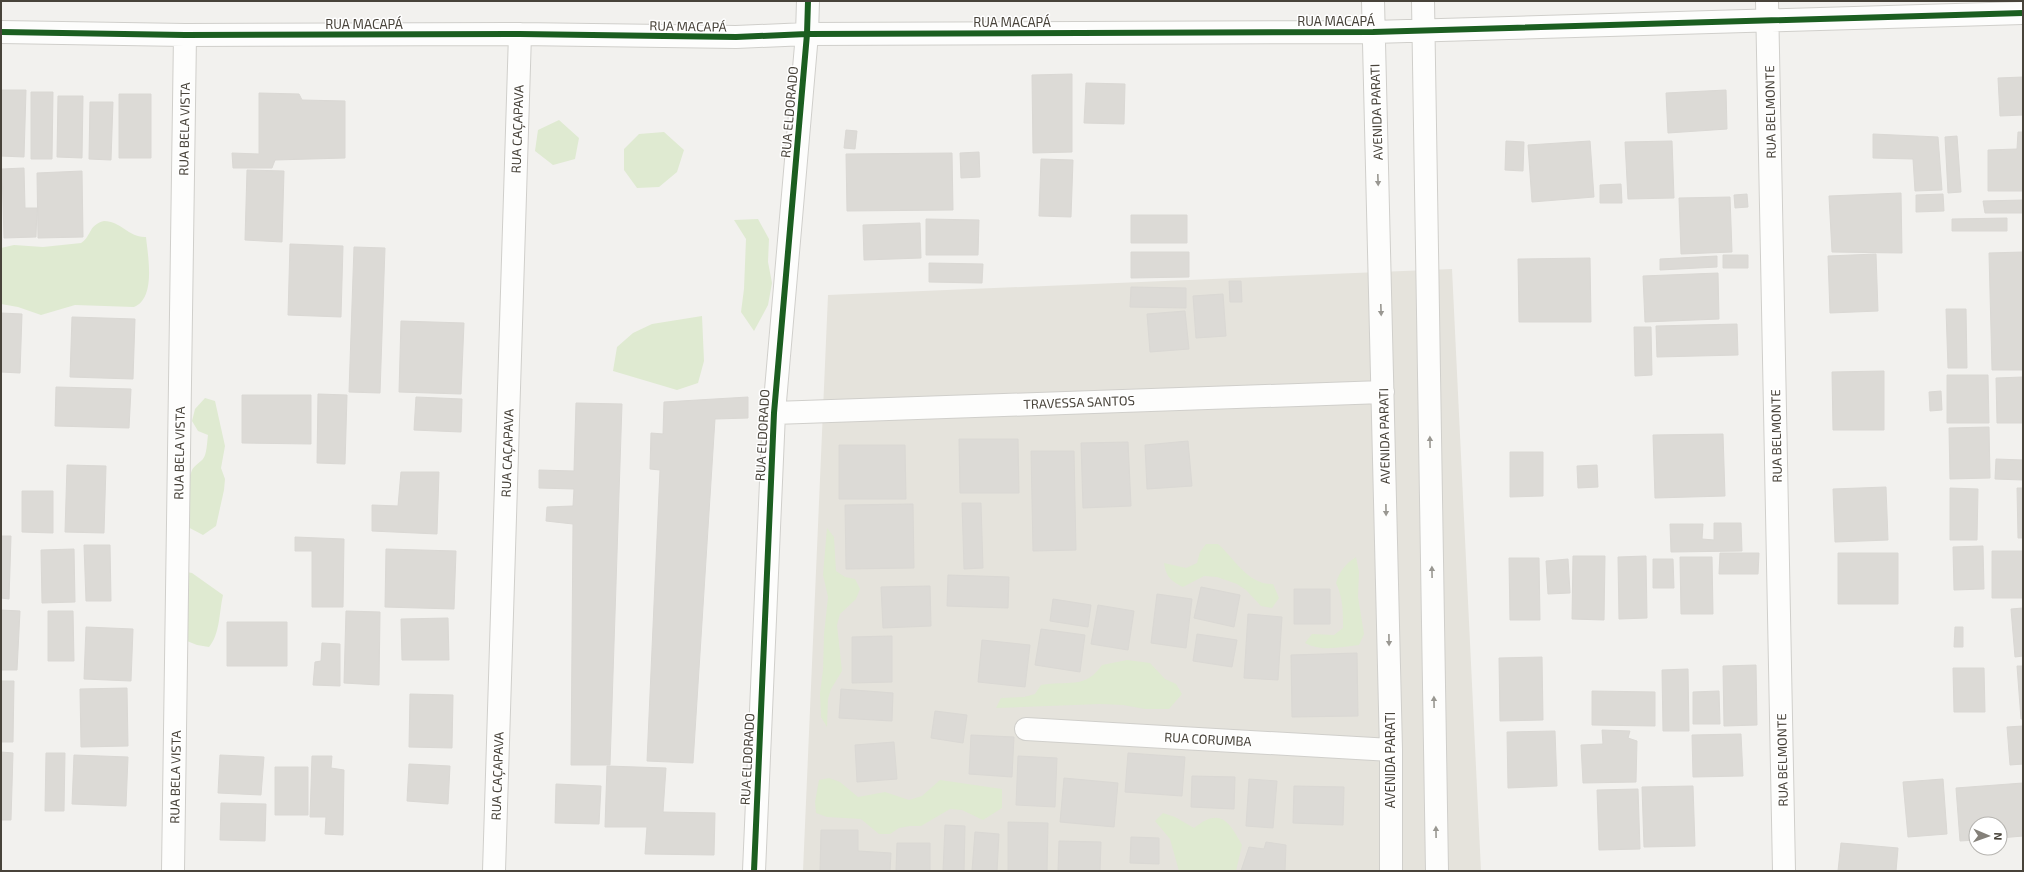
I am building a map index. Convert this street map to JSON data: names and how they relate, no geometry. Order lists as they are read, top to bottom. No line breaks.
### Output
{"streets":{"street":["RUA MACAPÁ","RUA ELDORADO","AVENIDA PARATI","RUA BELMONTE","RUA BELA VISTA","RUA CAÇAPAVA","TRAVESSA SANTOS","RUA CORUMBA"]},"crossings":[["RUA MACAPÁ","RUA ELDORADO"],["RUA MACAPÁ","AVENIDA PARATI"],["RUA MACAPÁ","RUA BELMONTE"],["RUA MACAPÁ","RUA BELA VISTA"],["RUA MACAPÁ","RUA CAÇAPAVA"],["RUA ELDORADO","TRAVESSA SANTOS"],["AVENIDA PARATI","TRAVESSA SANTOS"],["AVENIDA PARATI","RUA CORUMBA"]],"north":"right"}
